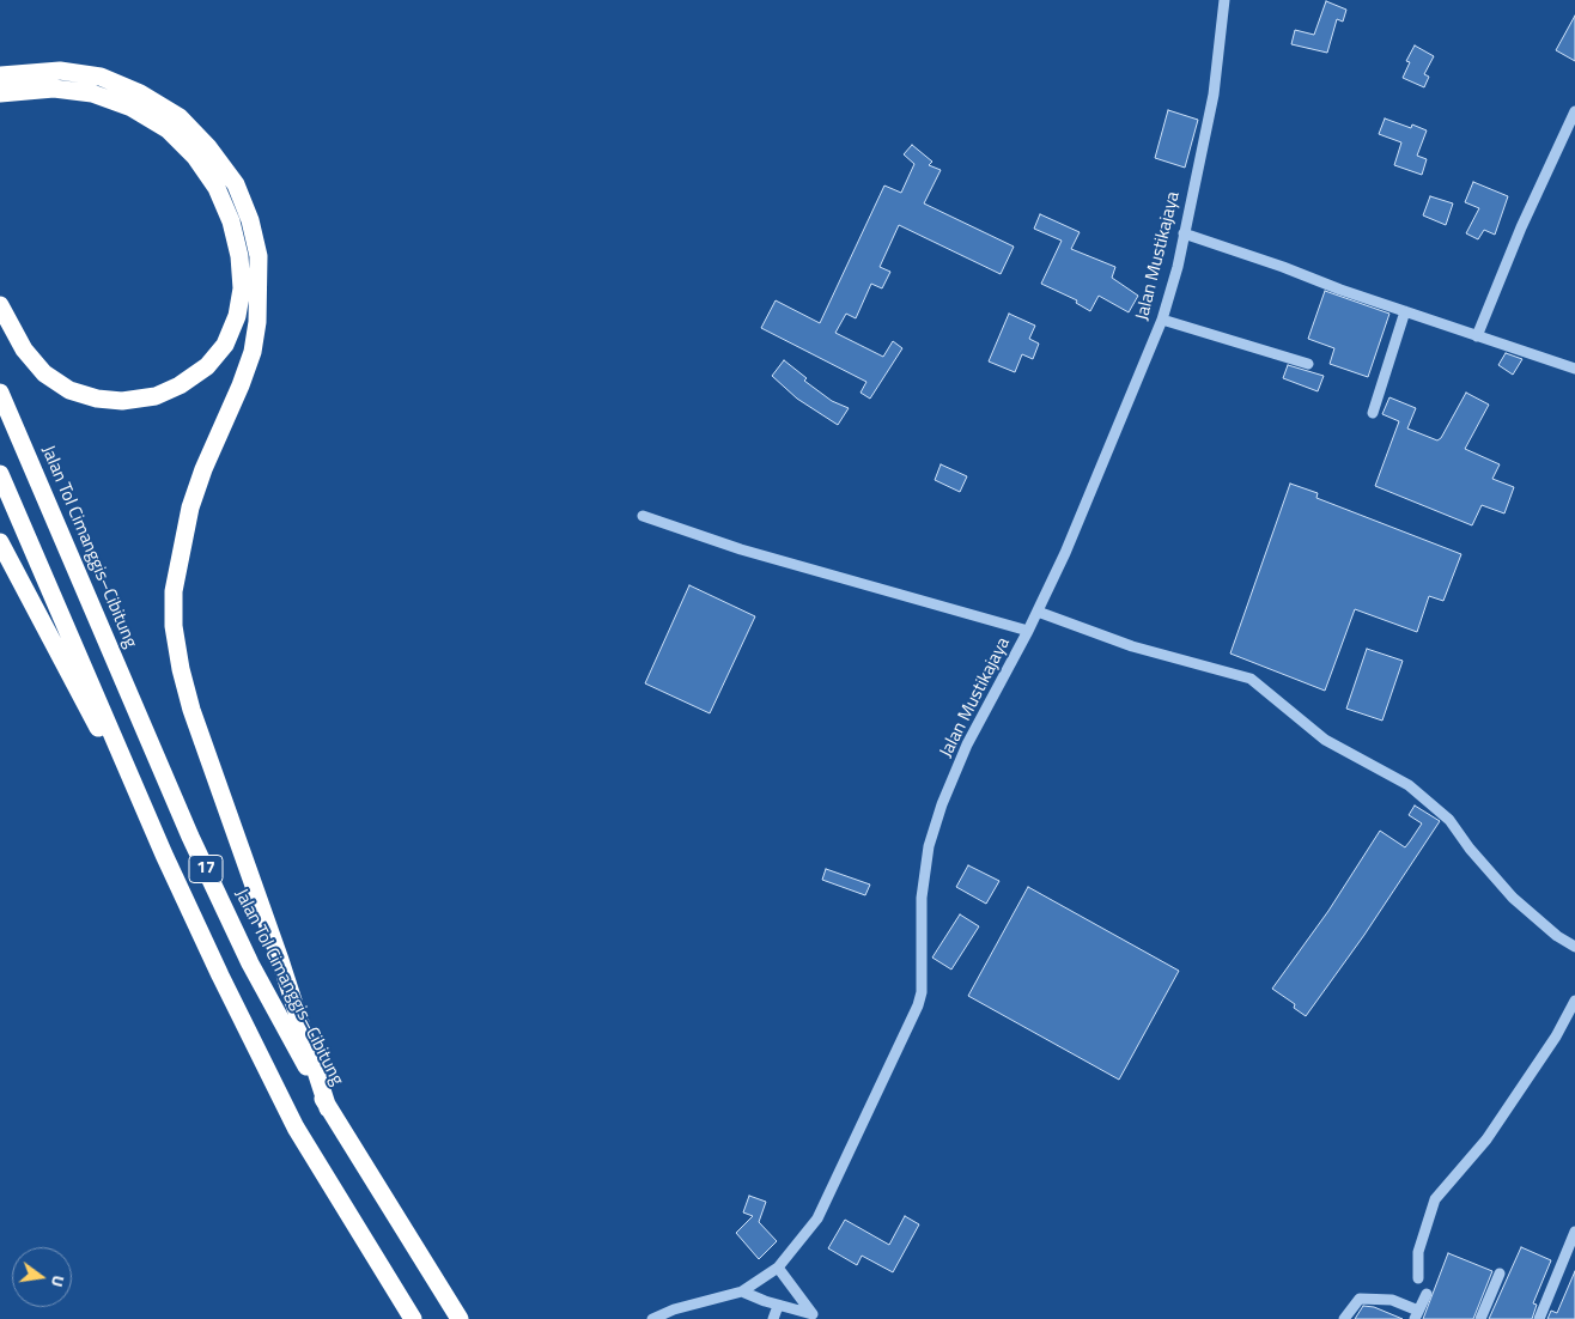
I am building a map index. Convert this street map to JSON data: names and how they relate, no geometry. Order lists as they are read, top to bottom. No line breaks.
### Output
{"streets":{"highway":["Jalan Tol Cimanggis–Cibitung","17"],"street":["Jalan Mustikajaya"]},"north":"right"}
